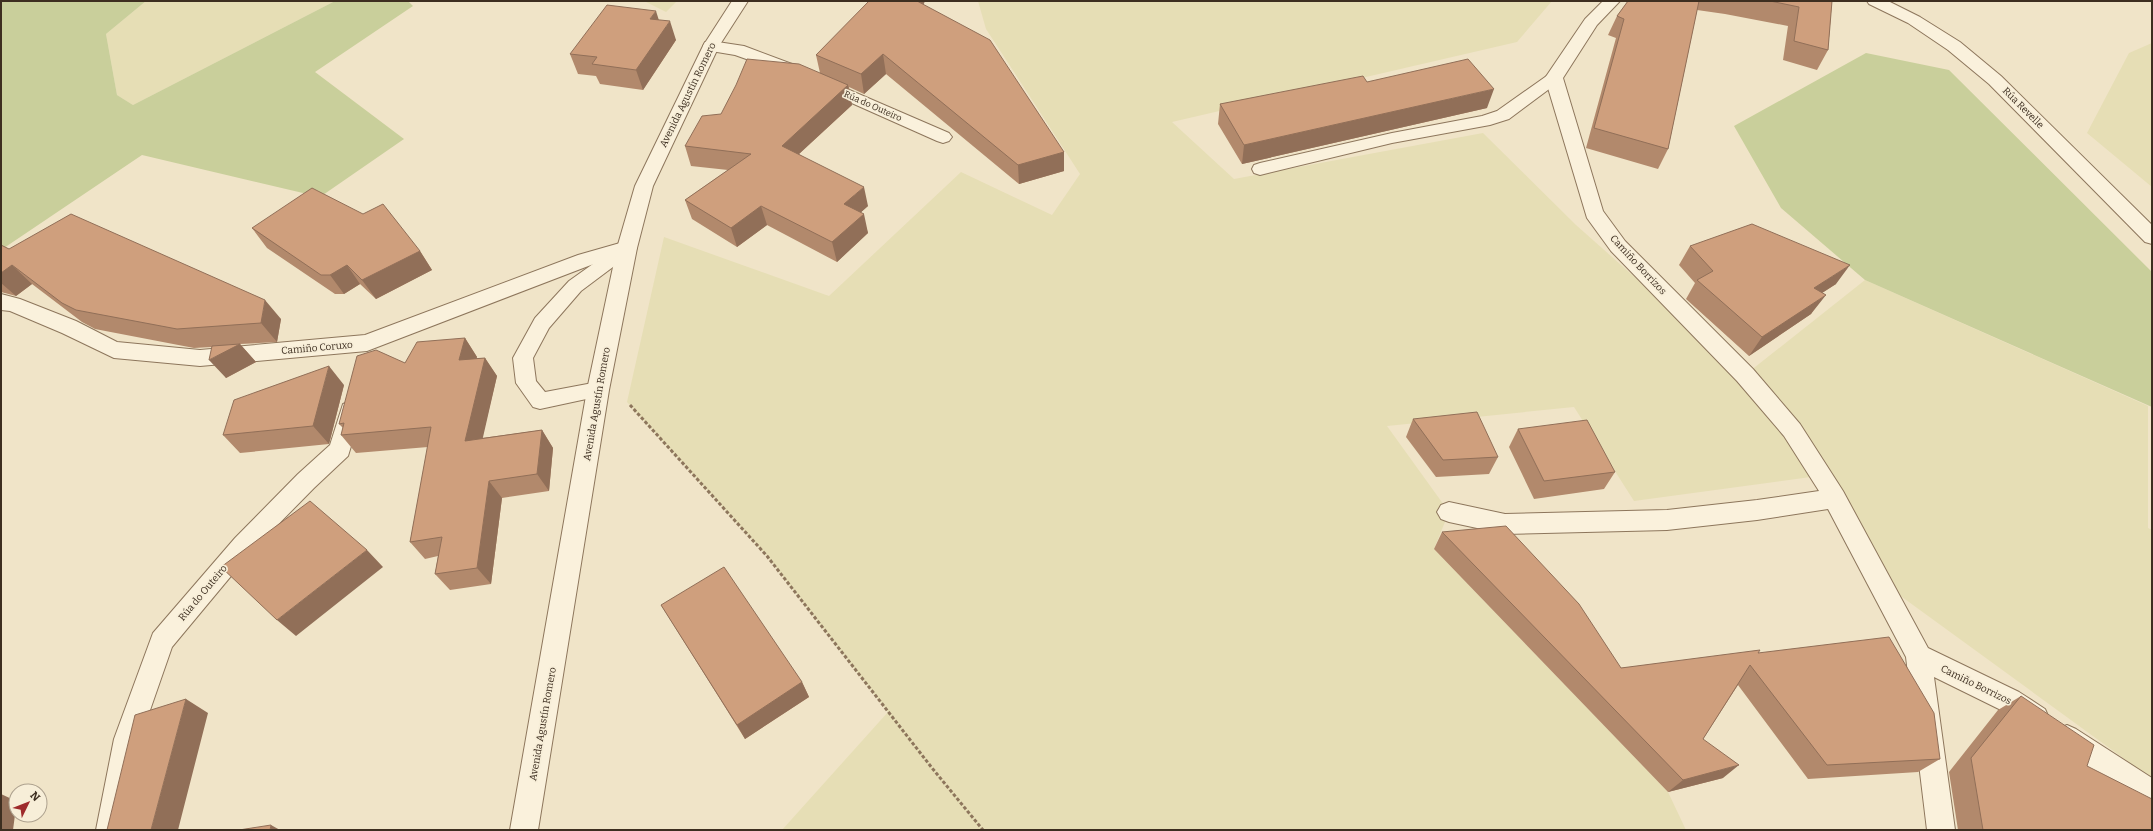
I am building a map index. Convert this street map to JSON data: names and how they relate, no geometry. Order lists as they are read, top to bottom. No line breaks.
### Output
{"streets":{"street":["Avenida Agustín Romero","Rúa do Outeiro","Rúa Revelle","Camiño Borrizos","Camiño Coruxo"]},"crossings":[["Avenida Agustín Romero","Rúa do Outeiro"],["Avenida Agustín Romero","Camiño Coruxo"]],"north":"top right"}
